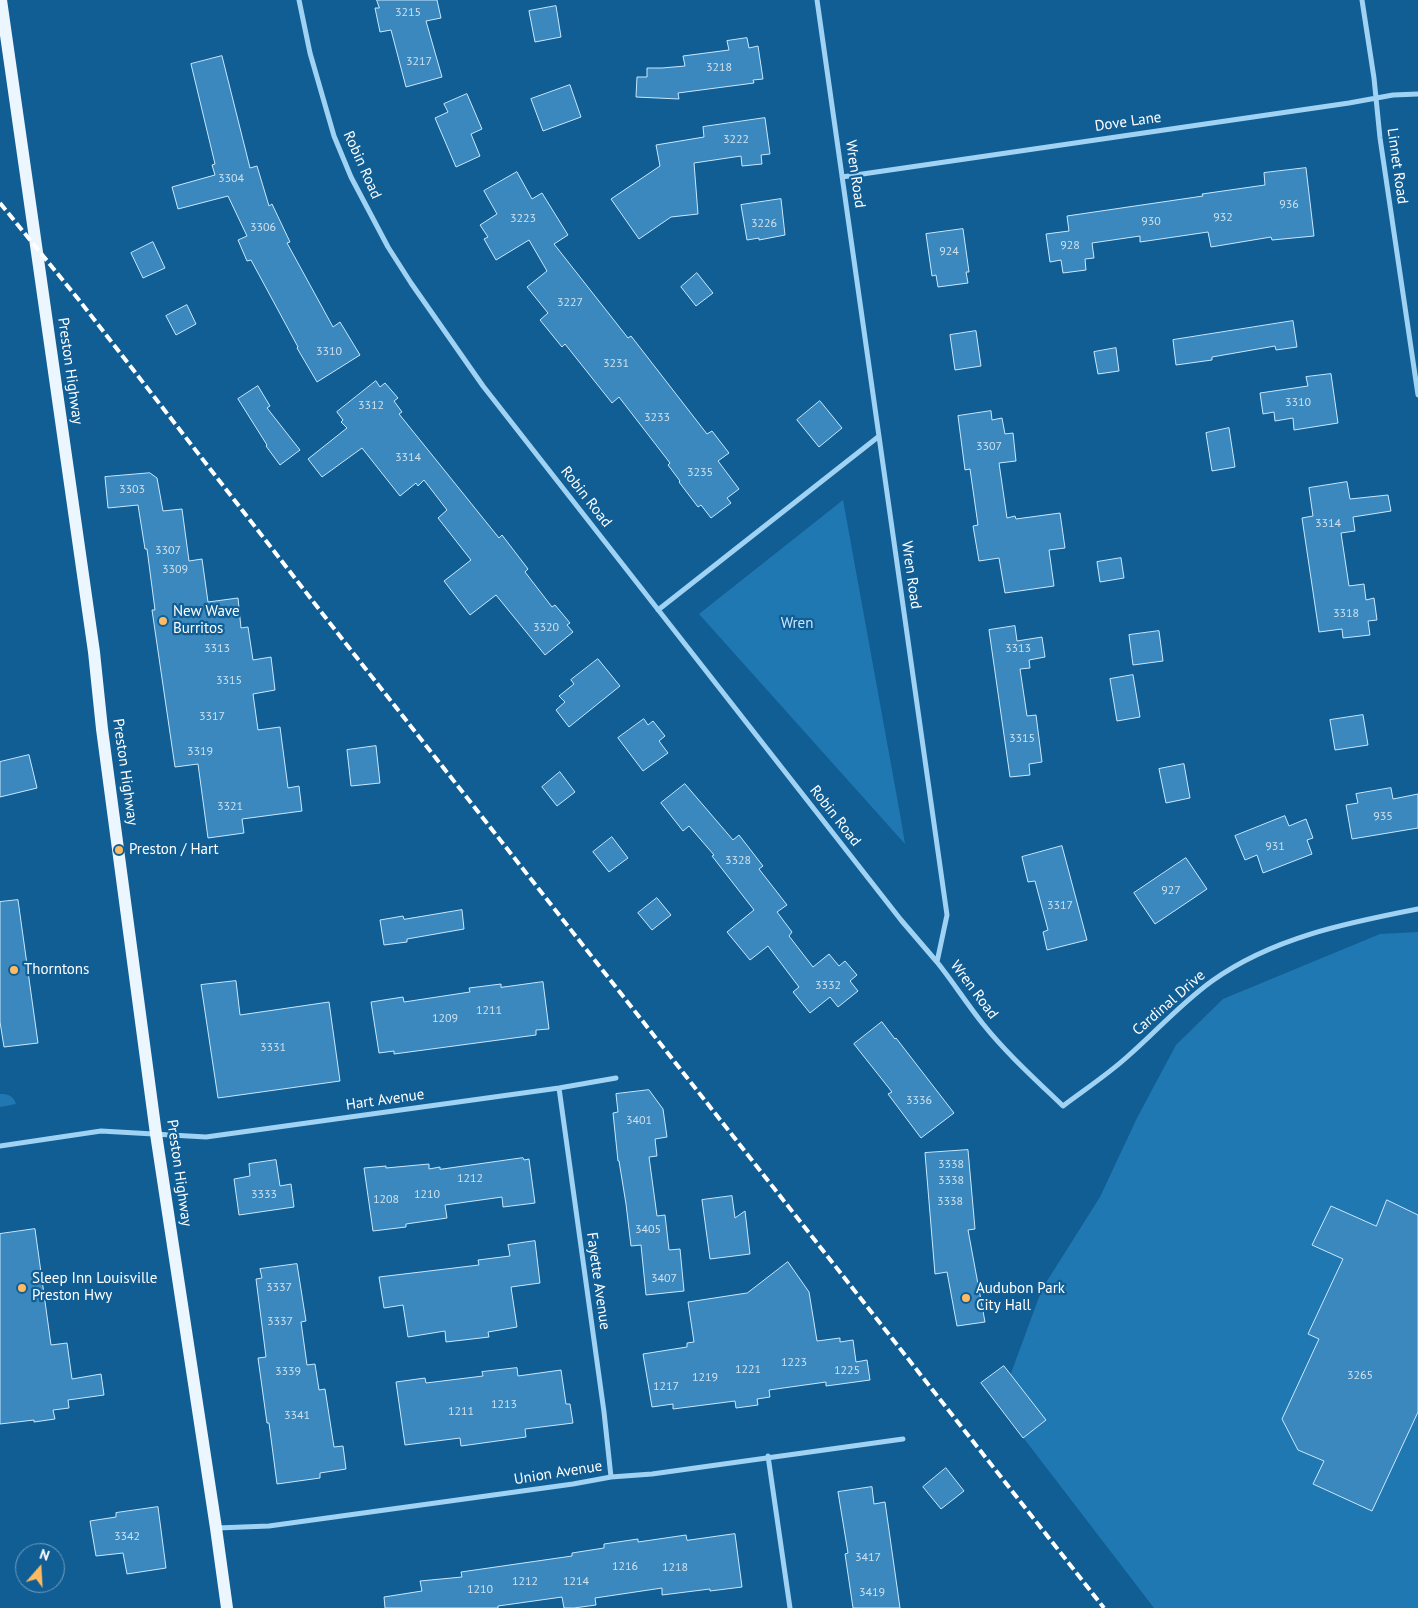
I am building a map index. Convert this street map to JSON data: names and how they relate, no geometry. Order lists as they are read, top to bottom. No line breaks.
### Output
{"streets":{"main road":["Preston Highway"],"street":["Dove Lane","Robin Road","Linnet Road","Wren Road","Cardinal Drive","Hart Avenue","Fayette Avenue","Union Avenue"]},"crossings":[["Dove Lane","Linnet Road"],["Dove Lane","Wren Road"],["Robin Road","Wren Road"],["Wren Road","Cardinal Drive"],["Preston Highway","Hart Avenue"],["Preston Highway","Union Avenue"],["Hart Avenue","Fayette Avenue"],["Fayette Avenue","Union Avenue"]],"parks":["Wren"],"places":["New Wave Burritos","Preston / Hart","Thorntons","Sleep Inn Louisville Preston Hwy","Audubon Park City Hall"],"house_numbers":["3215","3217","3218","3222","3304","936","932","3223","930","3226","3306","928","924","3227","3310","3231","3310","3312","3233","3307","3314","3235","3303","3314","3307","3309","3318","3320","3313","3313","3315","3317","3315","3319","3321","935","931","3328","927","3317","3332","1211","1209","3331","3336","3401","3338","1212","3338","3333","1210","1208","3338","3405","3407","3337","3337","1223","1221","1225","3339","3265","1219","1217","1213","1211","3341","3342","3417","1216","1218","1212","1214","1210","3419"],"north":"top"}
